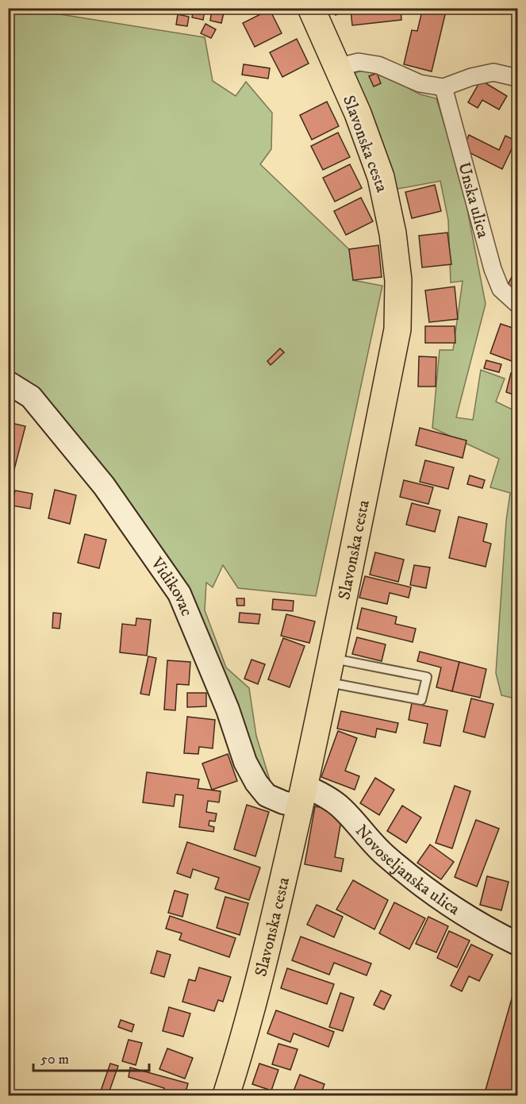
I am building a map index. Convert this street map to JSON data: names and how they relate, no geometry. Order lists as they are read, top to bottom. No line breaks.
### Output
{"streets":{"main road":["Slavonska cesta"],"street":["Unska ulica","Vidikovac","Novoseljanska ulica"]},"crossings":[["Slavonska cesta","Vidikovac"],["Slavonska cesta","Novoseljanska ulica"],["Vidikovac","Novoseljanska ulica"]],"scale_bar":"50 m"}
